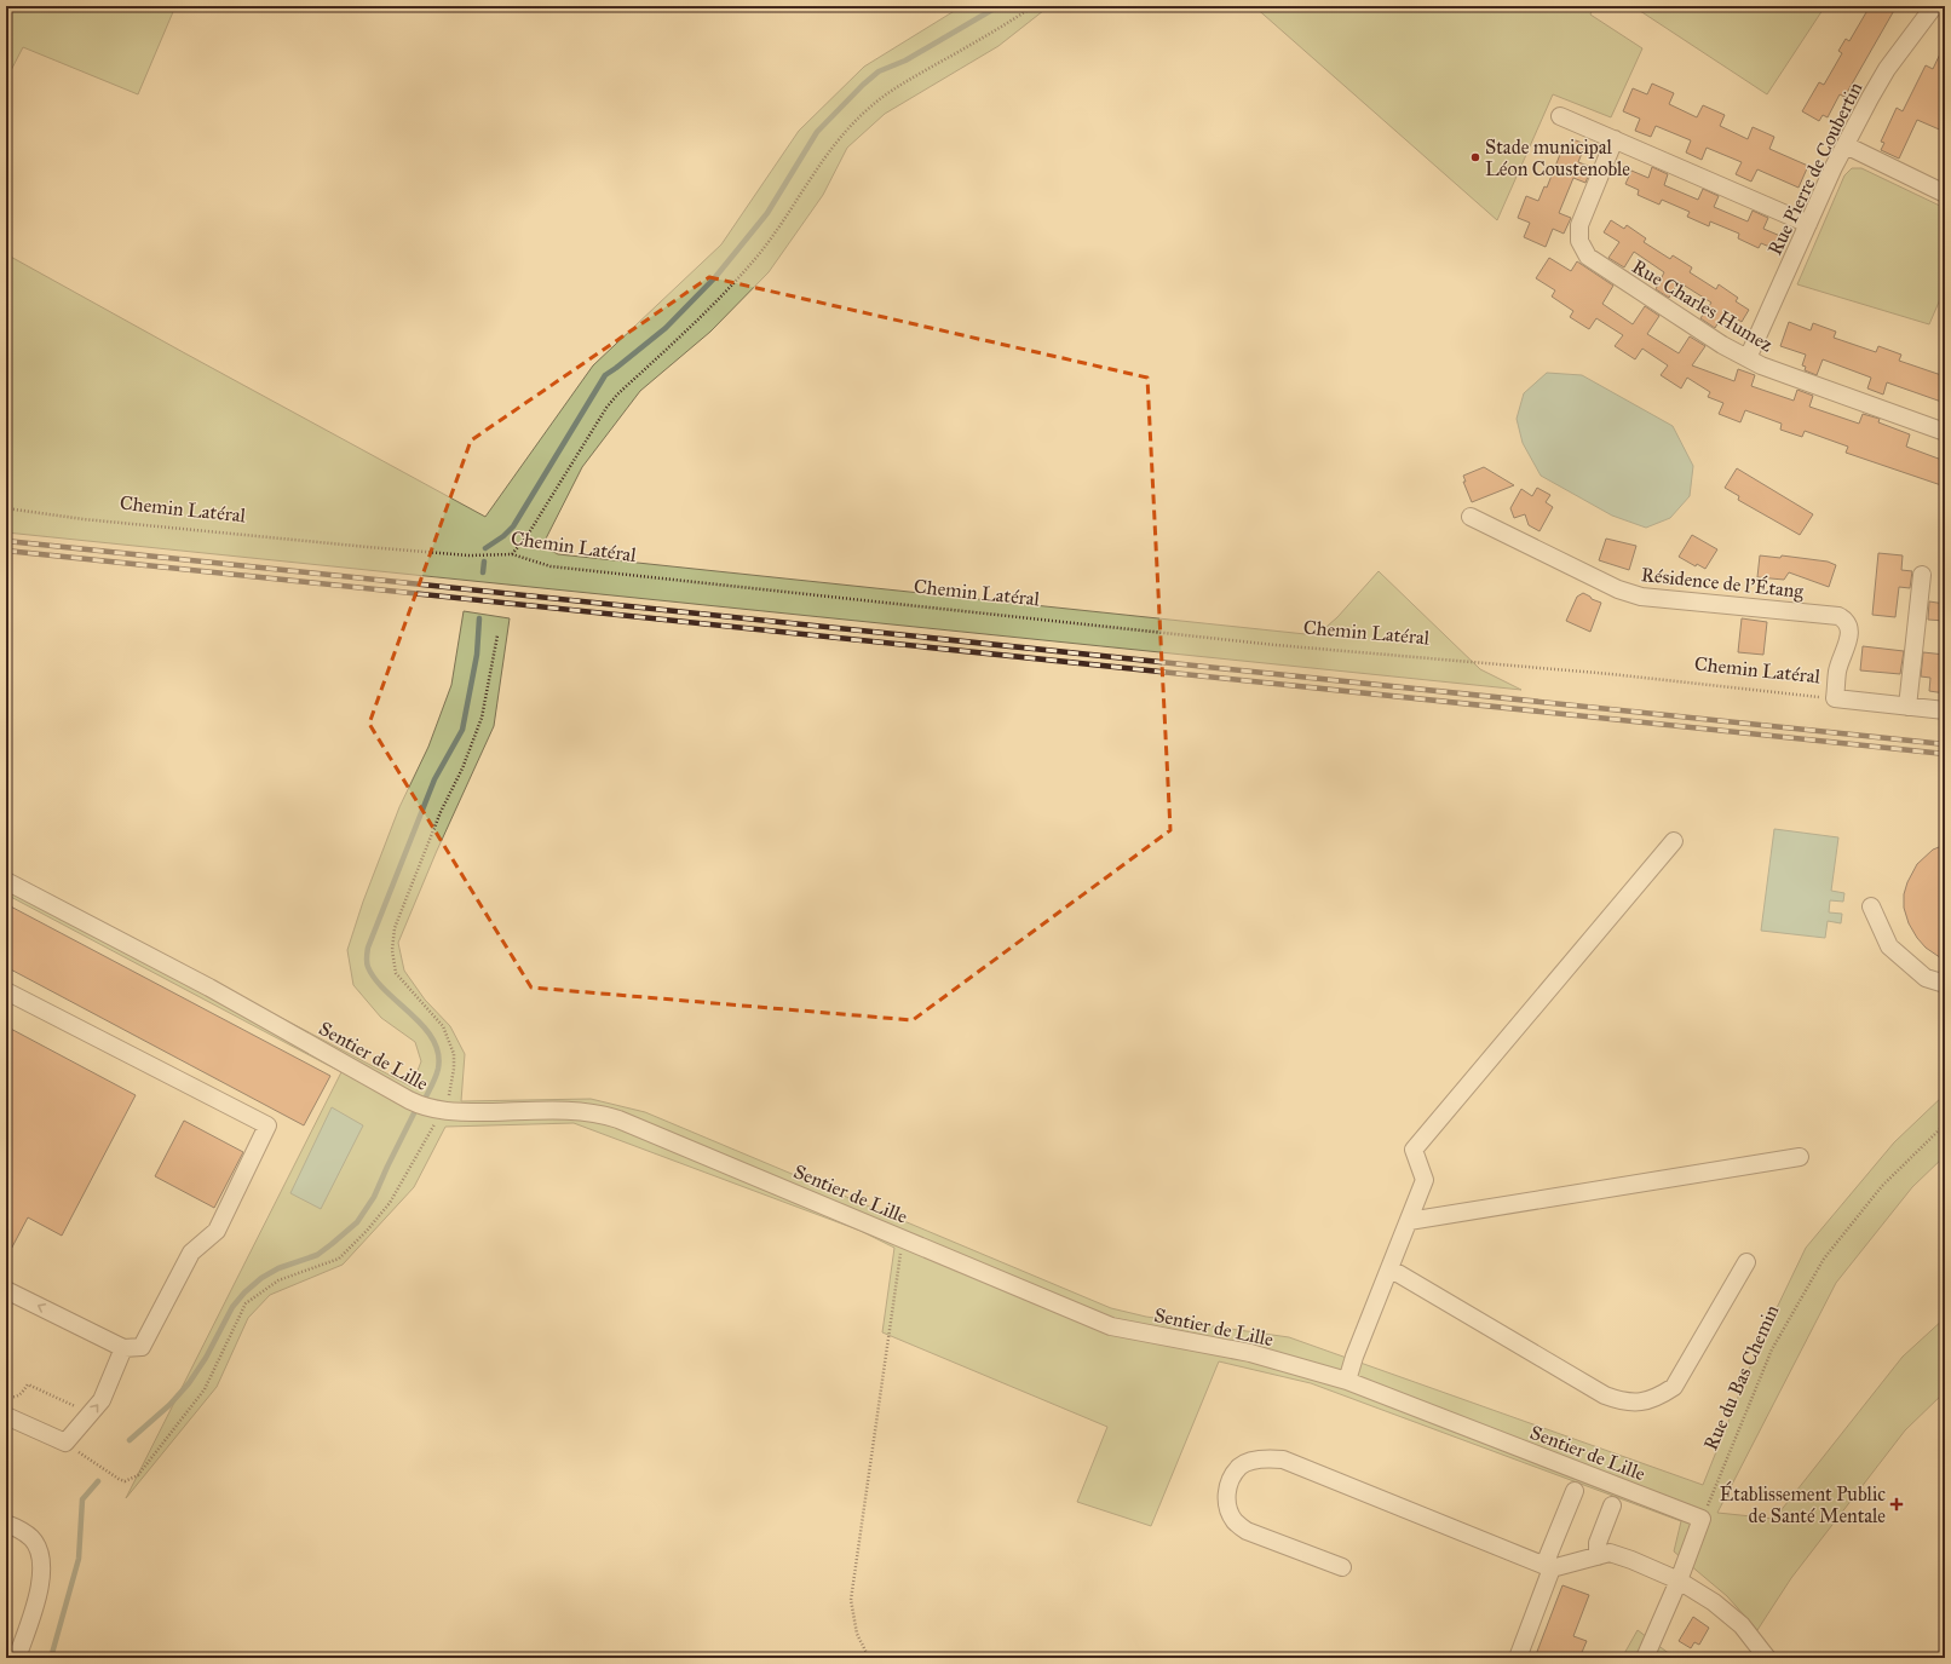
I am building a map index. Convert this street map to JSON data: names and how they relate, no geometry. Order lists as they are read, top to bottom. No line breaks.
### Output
{"streets":{"street":["Rue Pierre de Coubertin","Rue Charles Humez","Chemin Latéral","Résidence de l'Étang","Sentier de Lille"],"path":["Rue du Bas Chemin"]},"crossings":[["Rue Pierre de Coubertin","Rue Charles Humez"],["Chemin Latéral","Résidence de l'Étang"],["Sentier de Lille","Rue du Bas Chemin"]],"places":{"other":["Stade municipal Léon Coustenoble"],"health":["Établissement Public de Santé Mentale"]}}
